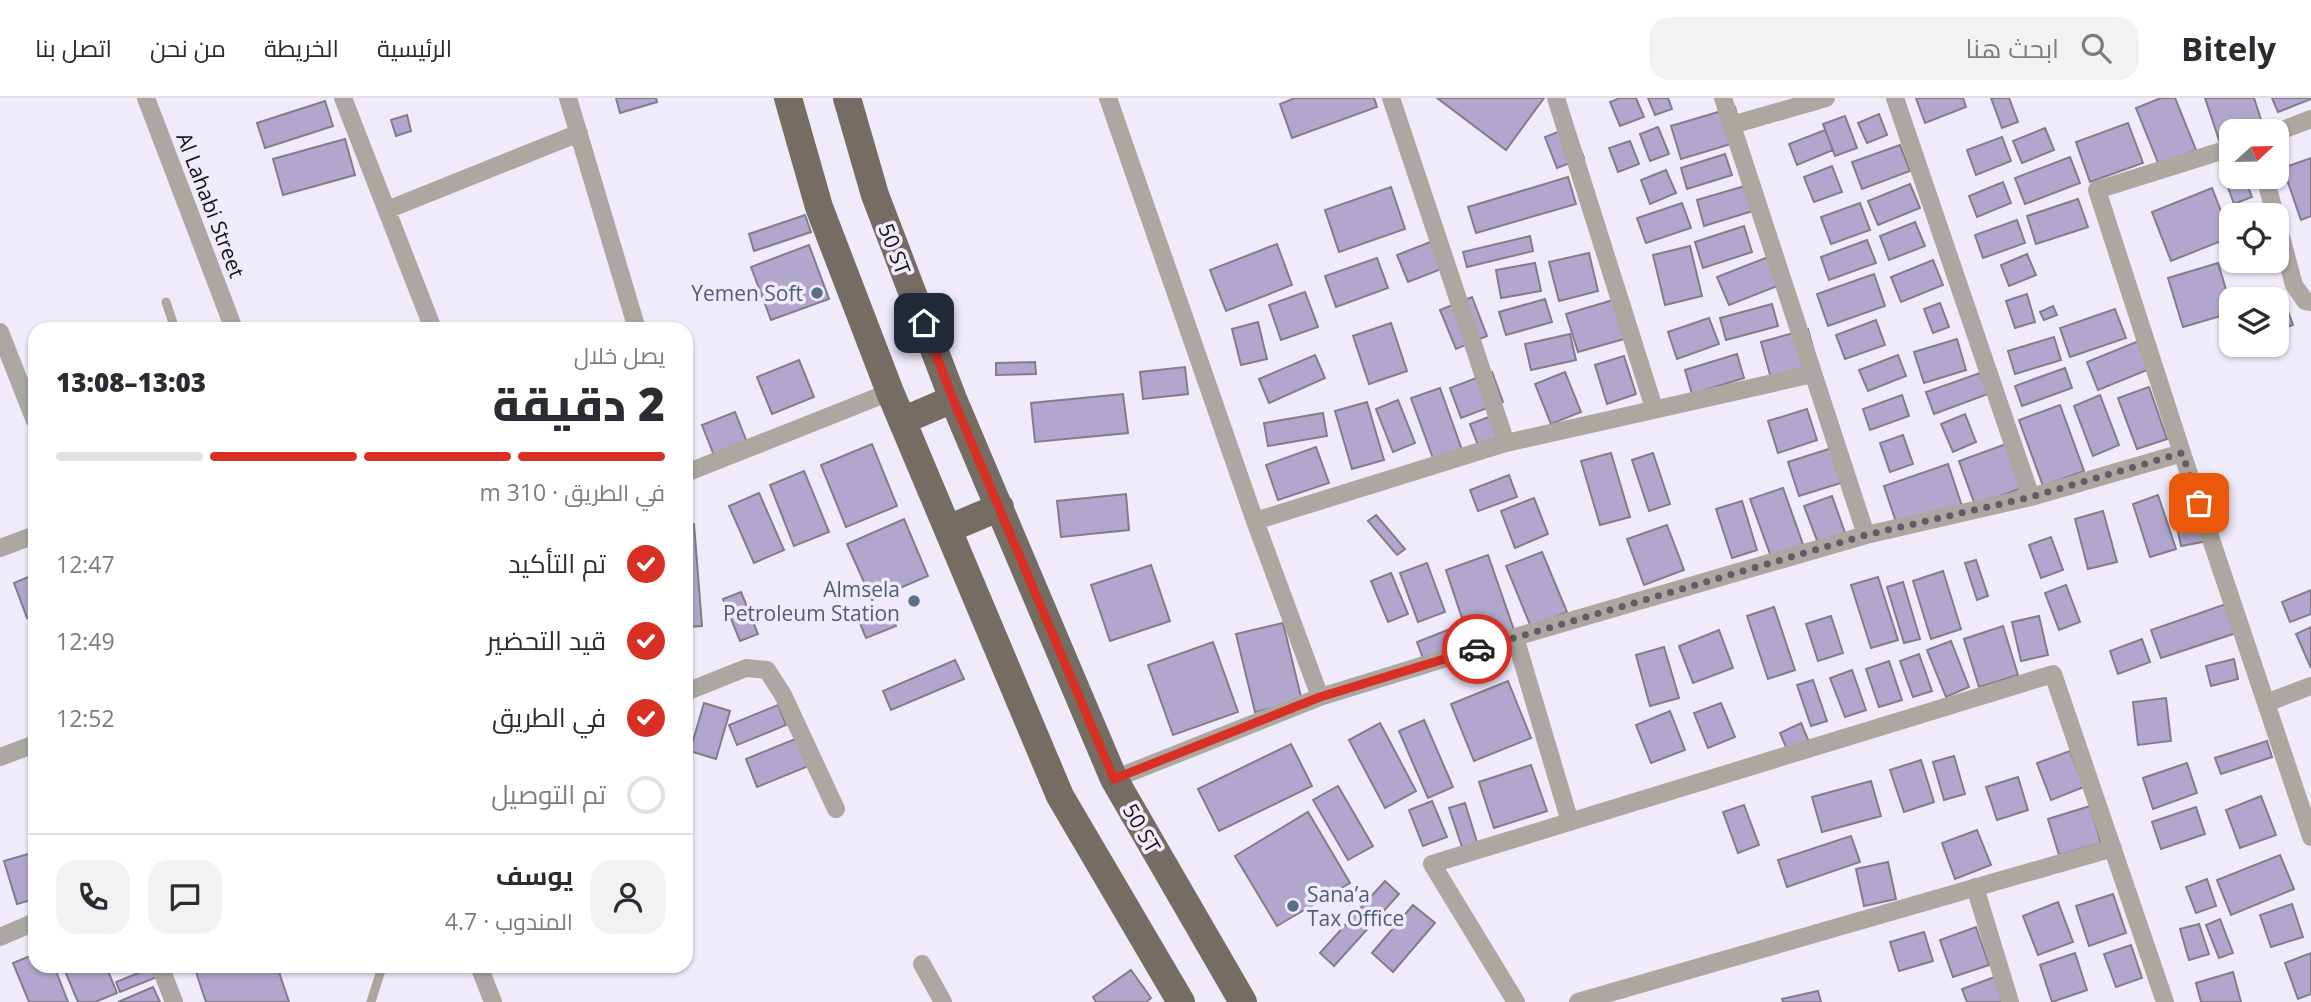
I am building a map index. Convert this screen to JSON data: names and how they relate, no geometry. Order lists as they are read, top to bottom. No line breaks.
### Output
{"streets":{"main road":["50 ST"],"street":["Al Lahabi Street"]},"places":["Yemen Soft","Almsela Petroleum Station","Sana’a Tax Office"],"north":"right","page":{"header":"Bitely","search":"ابحث هنا","nav":["الرئيسية","الخريطة","من نحن","اتصل بنا"],"heading":["2 دقيقة","يصل خلال","13:03–13:08"],"panel":["يوسف","المندوب · 4.7"],"bar":"في الطريق · 310 m","list":[["تم التأكيد","12:47"],["قيد التحضير","12:49"],["في الطريق","12:52"],"تم التوصيل"]}}
